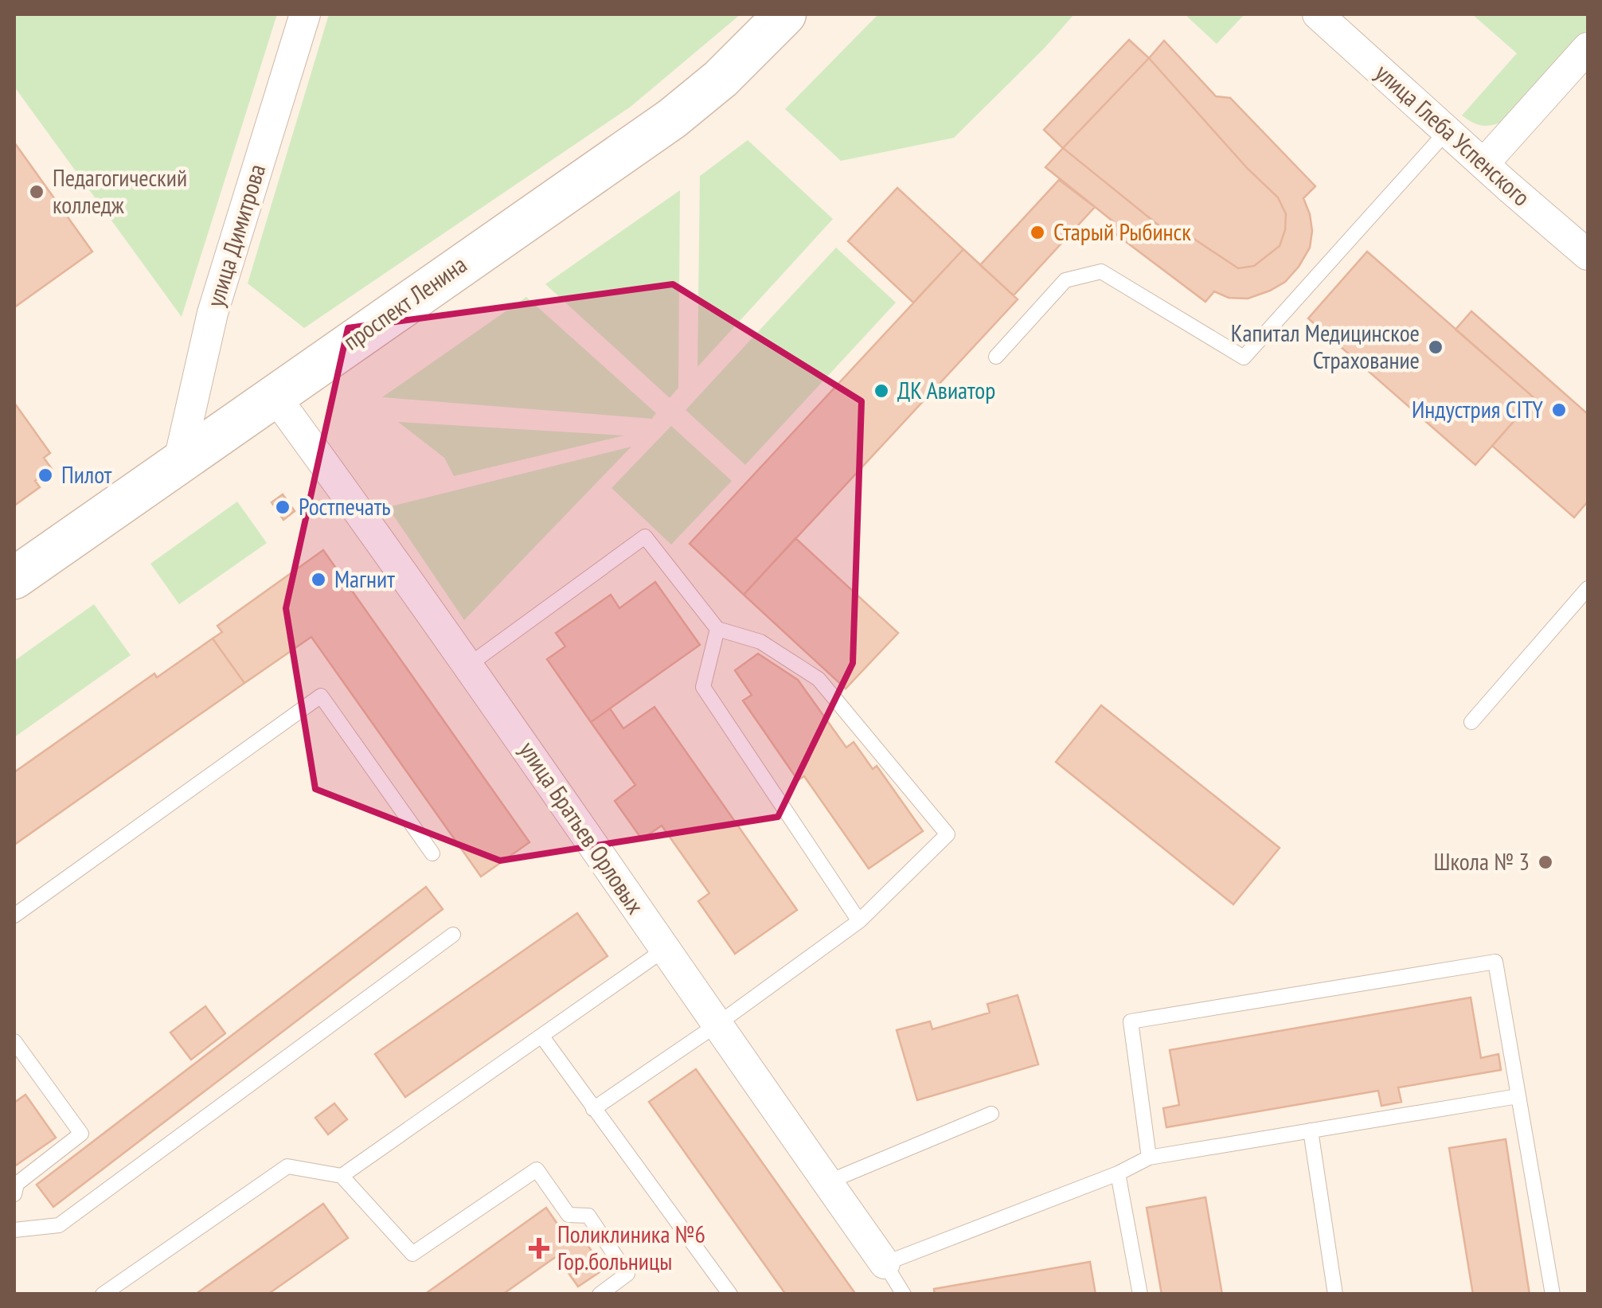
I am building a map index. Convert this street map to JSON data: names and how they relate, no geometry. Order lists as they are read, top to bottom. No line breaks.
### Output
{"streets":{"main road":["проспект Ленина"],"street":["улица Глеба Успенского","улица Димитрова","улица Братьев Орловых"]},"crossings":[["улица Димитрова","проспект Ленина"],["проспект Ленина","улица Братьев Орловых"]],"places":{"other":["Педагогический колледж","Старый Рыбинск","Капитал Медицинское Страхование","ДК Авиатор","Индустрия CITY","Пилот","Ростпечать","Магнит","Школа № 3"],"health":["Поликлиника №6 Гор.больницы"]}}
